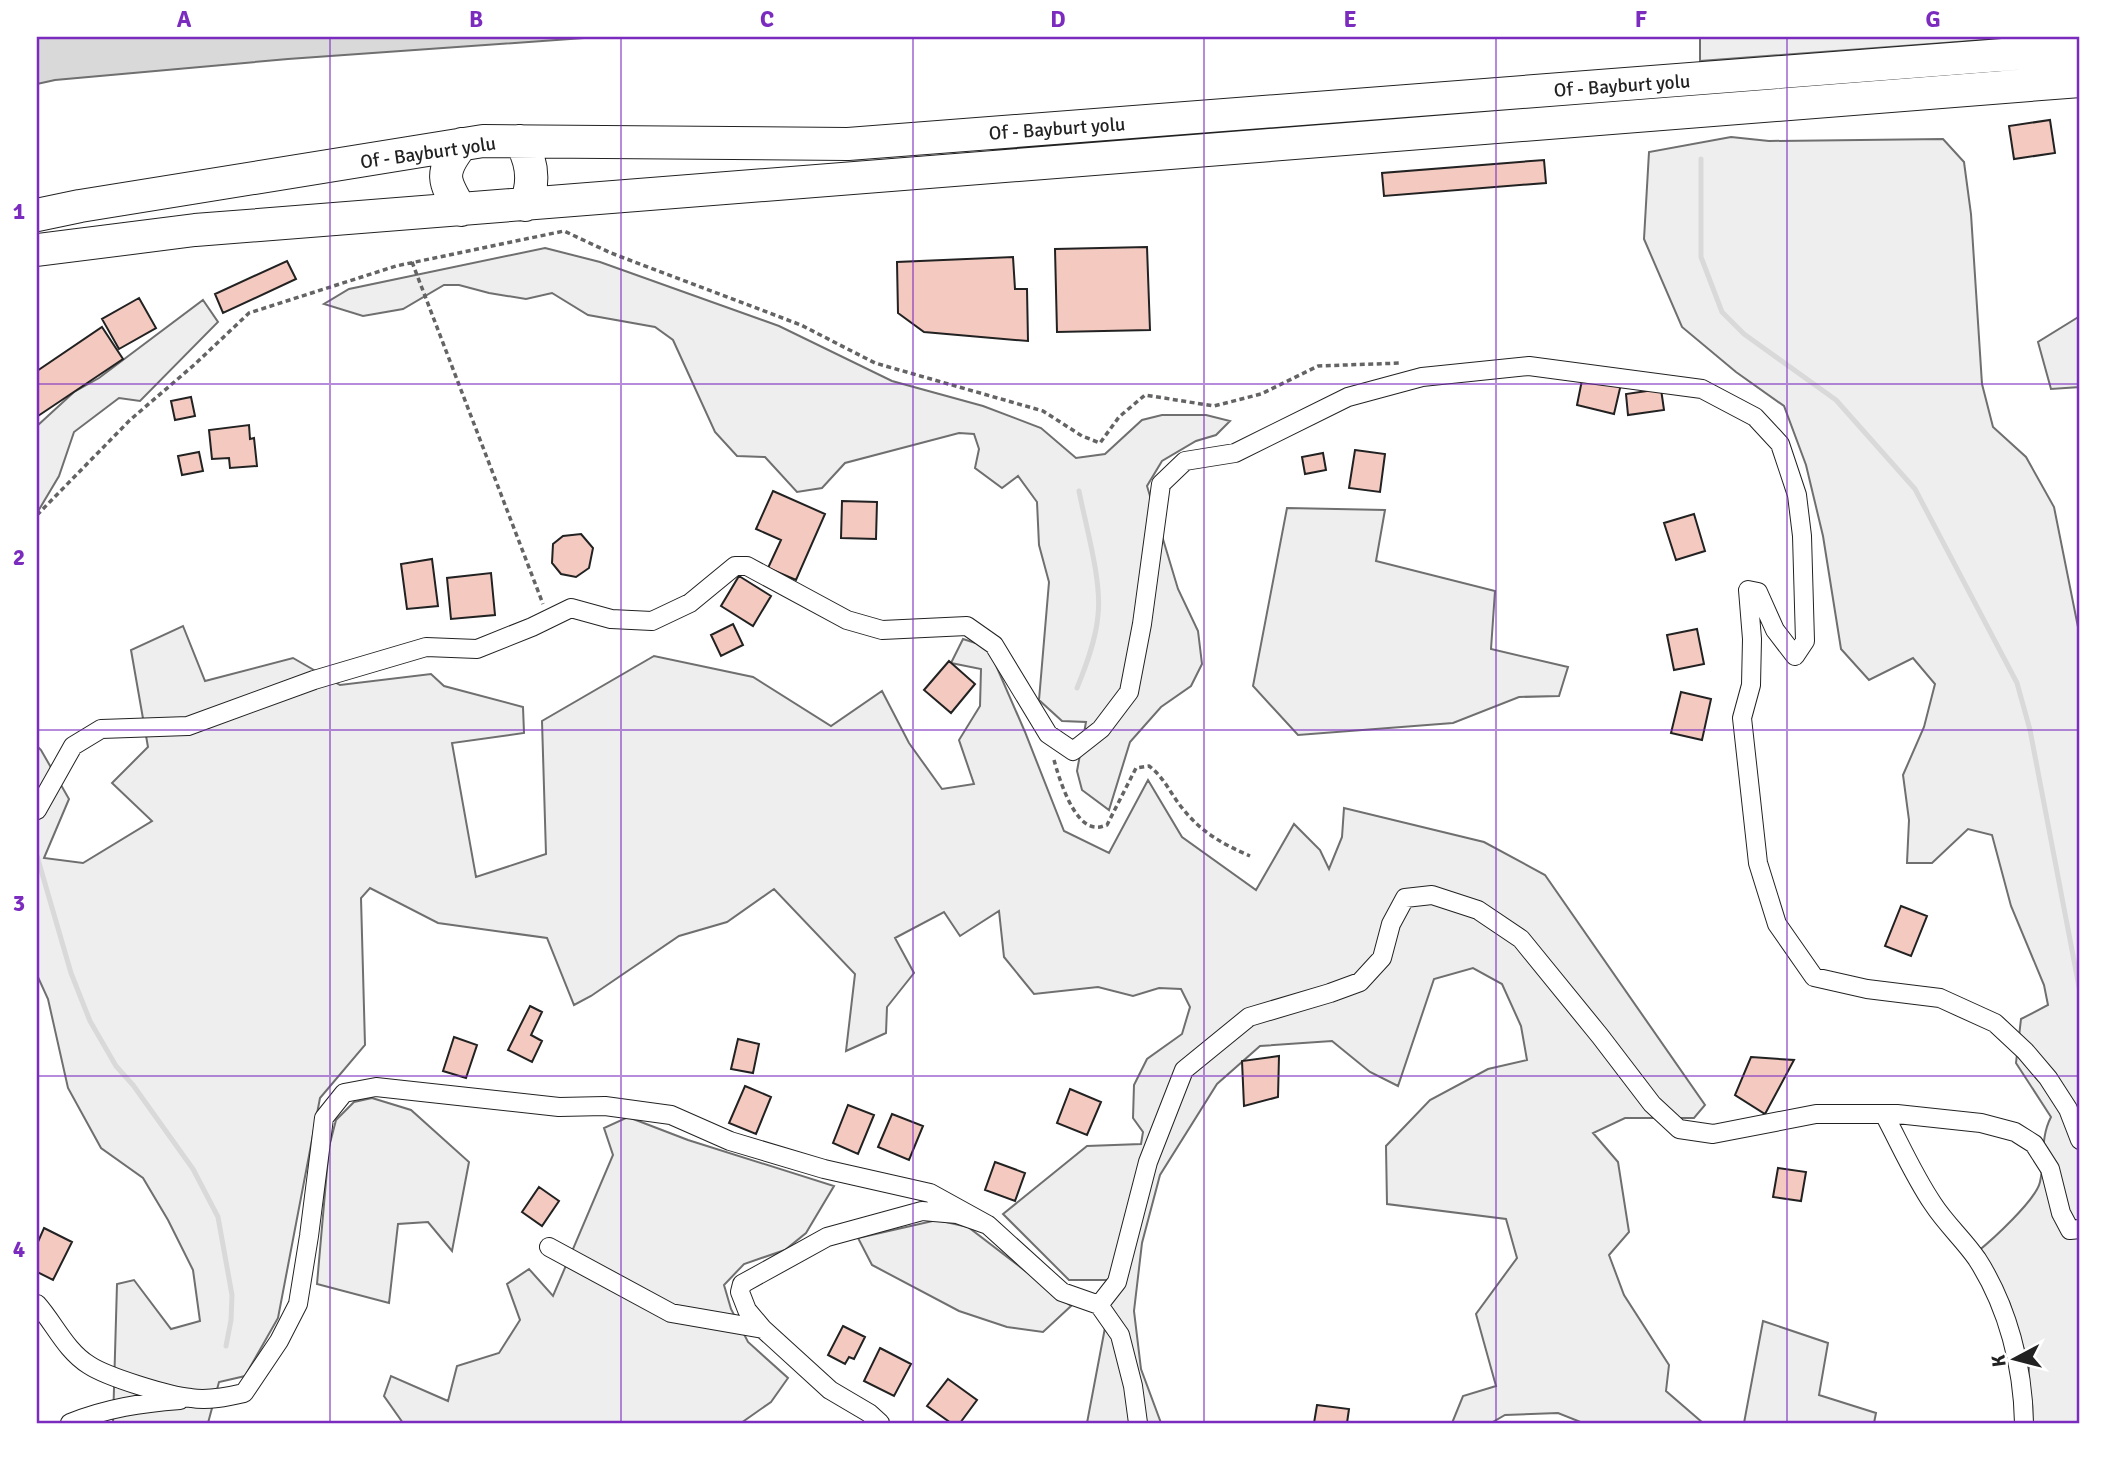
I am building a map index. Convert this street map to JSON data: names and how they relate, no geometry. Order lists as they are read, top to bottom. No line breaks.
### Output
{"streets":{"highway":["Of - Bayburt yolu"]},"north":"left","grid":{"columns":["A","B","C","D","E","F","G"],"rows":["1","2","3","4"]}}
